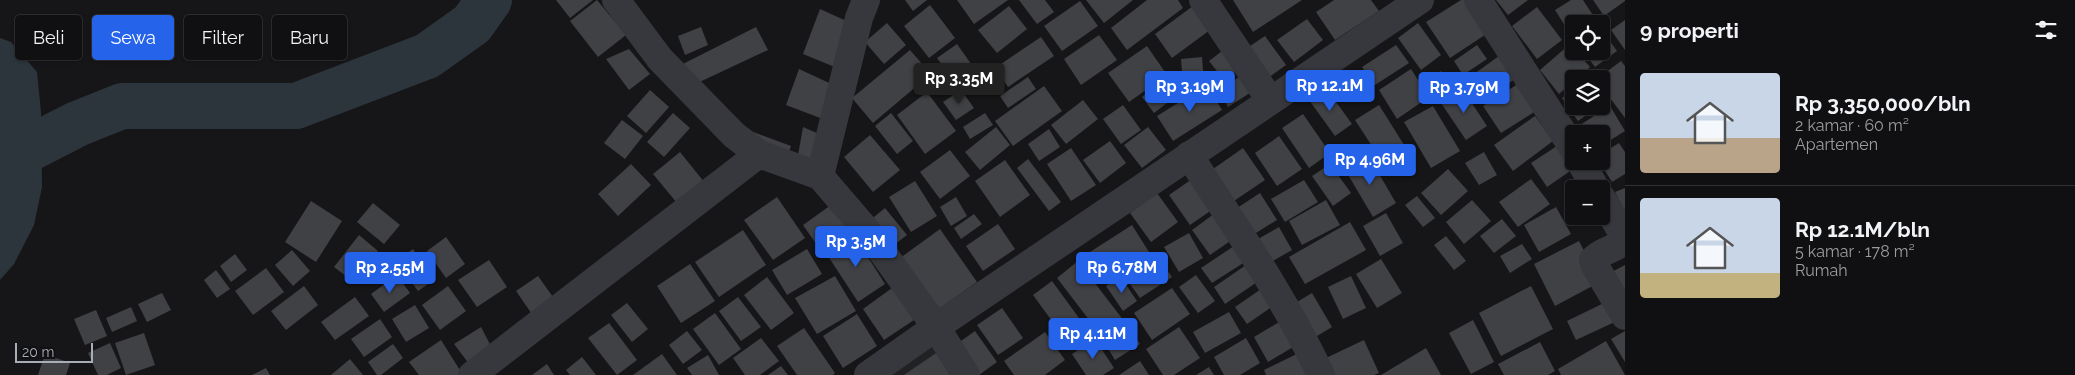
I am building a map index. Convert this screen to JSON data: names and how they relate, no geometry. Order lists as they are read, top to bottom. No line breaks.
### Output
{"scale_bar":"20 m","page":{"heading":"9 properti","map_buttons":["+","−"],"chip":["Beli","Sewa","Filter","Baru"],"list":[{"name":"Rp 3,350,000/bln","note":"2 kamar · 60 m² · Apartemen"},{"name":"Rp 12.1M/bln","note":"5 kamar · 178 m² · Rumah"}],"price":["Rp 3.35M","Rp 12.1M","Rp 3.19M","Rp 3.79M","Rp 4.96M","Rp 3.5M","Rp 2.55M","Rp 6.78M","Rp 4.11M"],"scale":"20 m"}}
